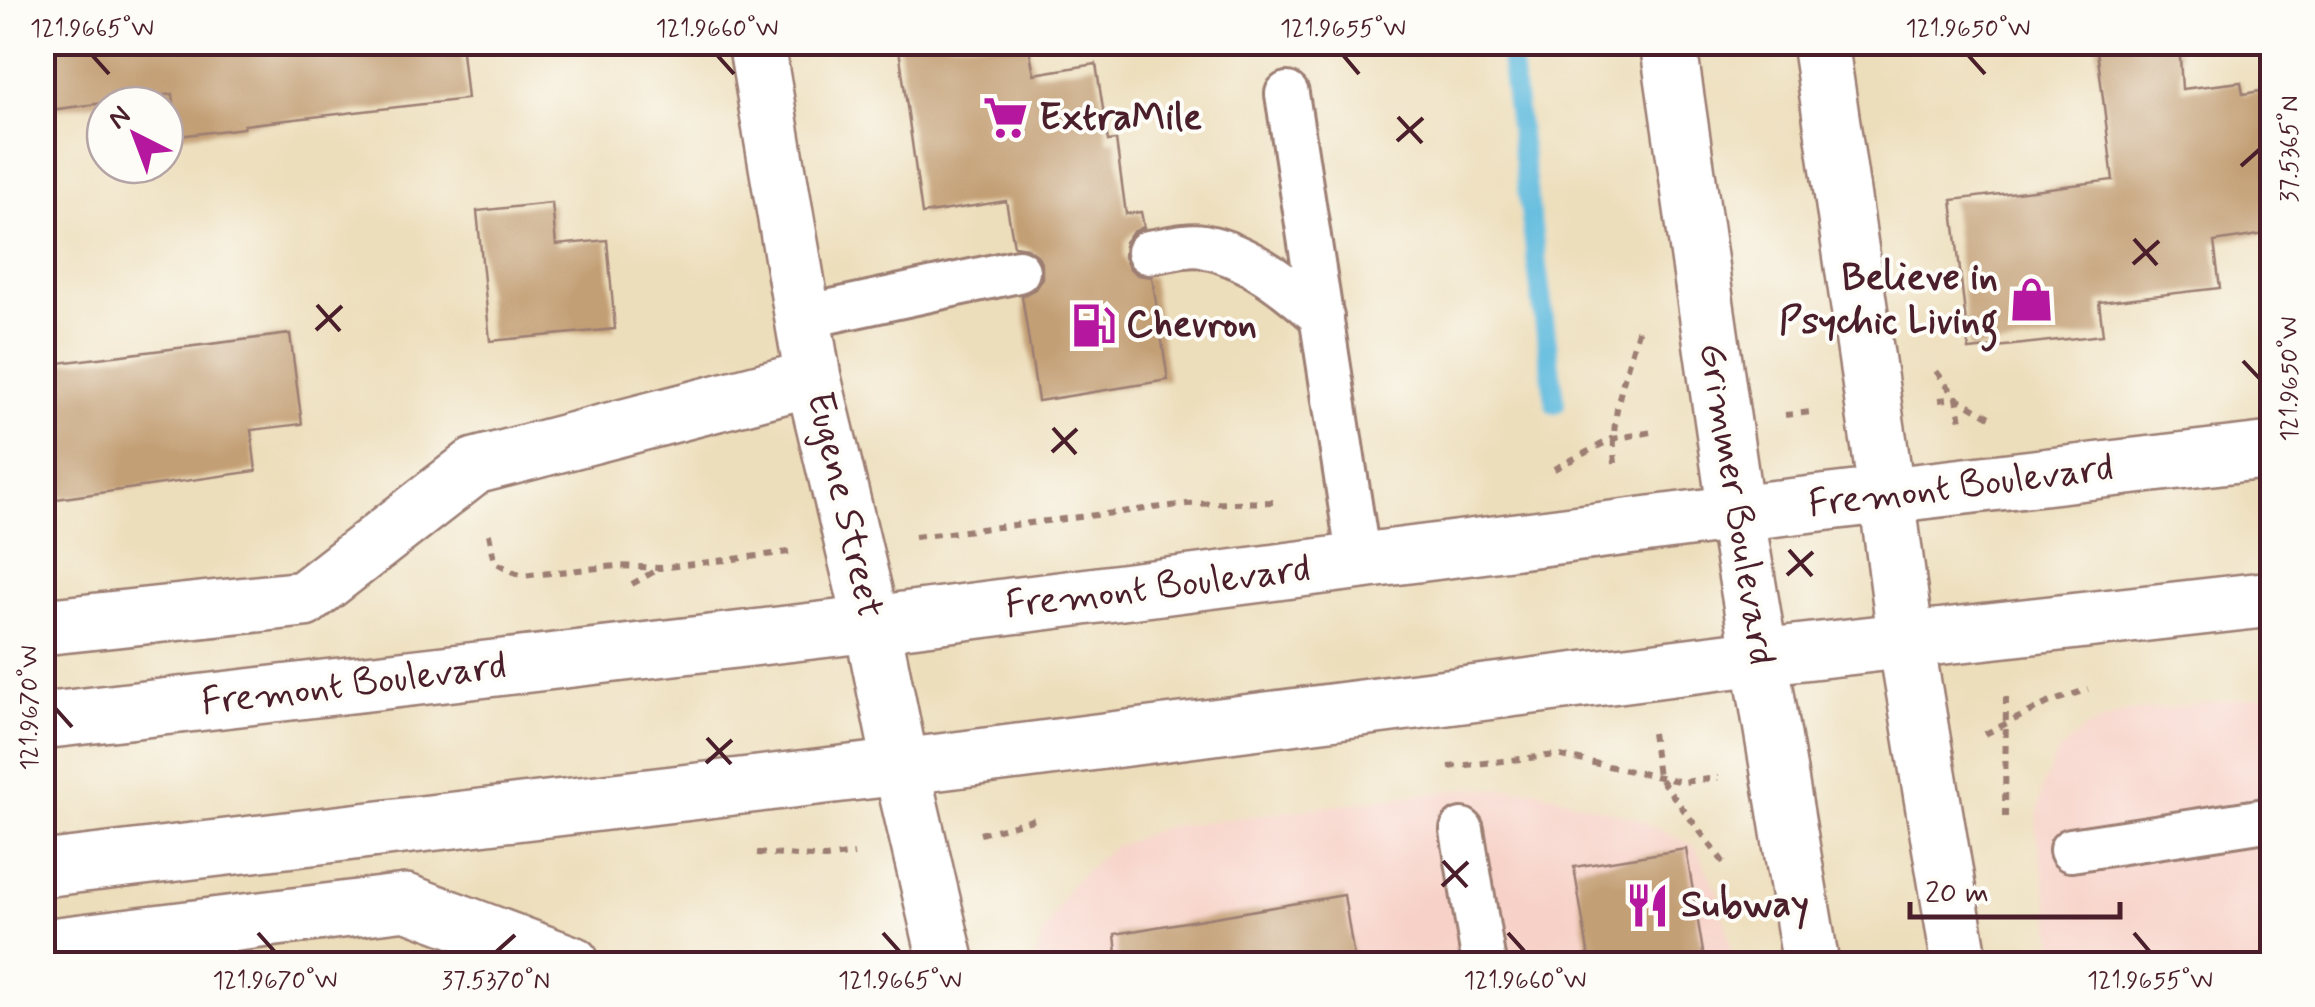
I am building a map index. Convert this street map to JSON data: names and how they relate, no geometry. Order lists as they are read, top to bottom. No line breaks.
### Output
{"streets":{"main road":["Fremont Boulevard","Grimmer Boulevard","Eugene Street"]},"crossings":[["Fremont Boulevard","Grimmer Boulevard"],["Fremont Boulevard","Eugene Street"]],"places":{"supermarket":["ExtraMile"],"shop":["Believe in Psychic Living"],"fuel station":["Chevron"],"restaurant":["Subway"]},"scale_bar":"20 m","north":"top left","coordinates":["121.9665°W","121.9660°W","121.9655°W","121.9650°W","37.5365°N","121.9670°W","37.5370°N"]}
